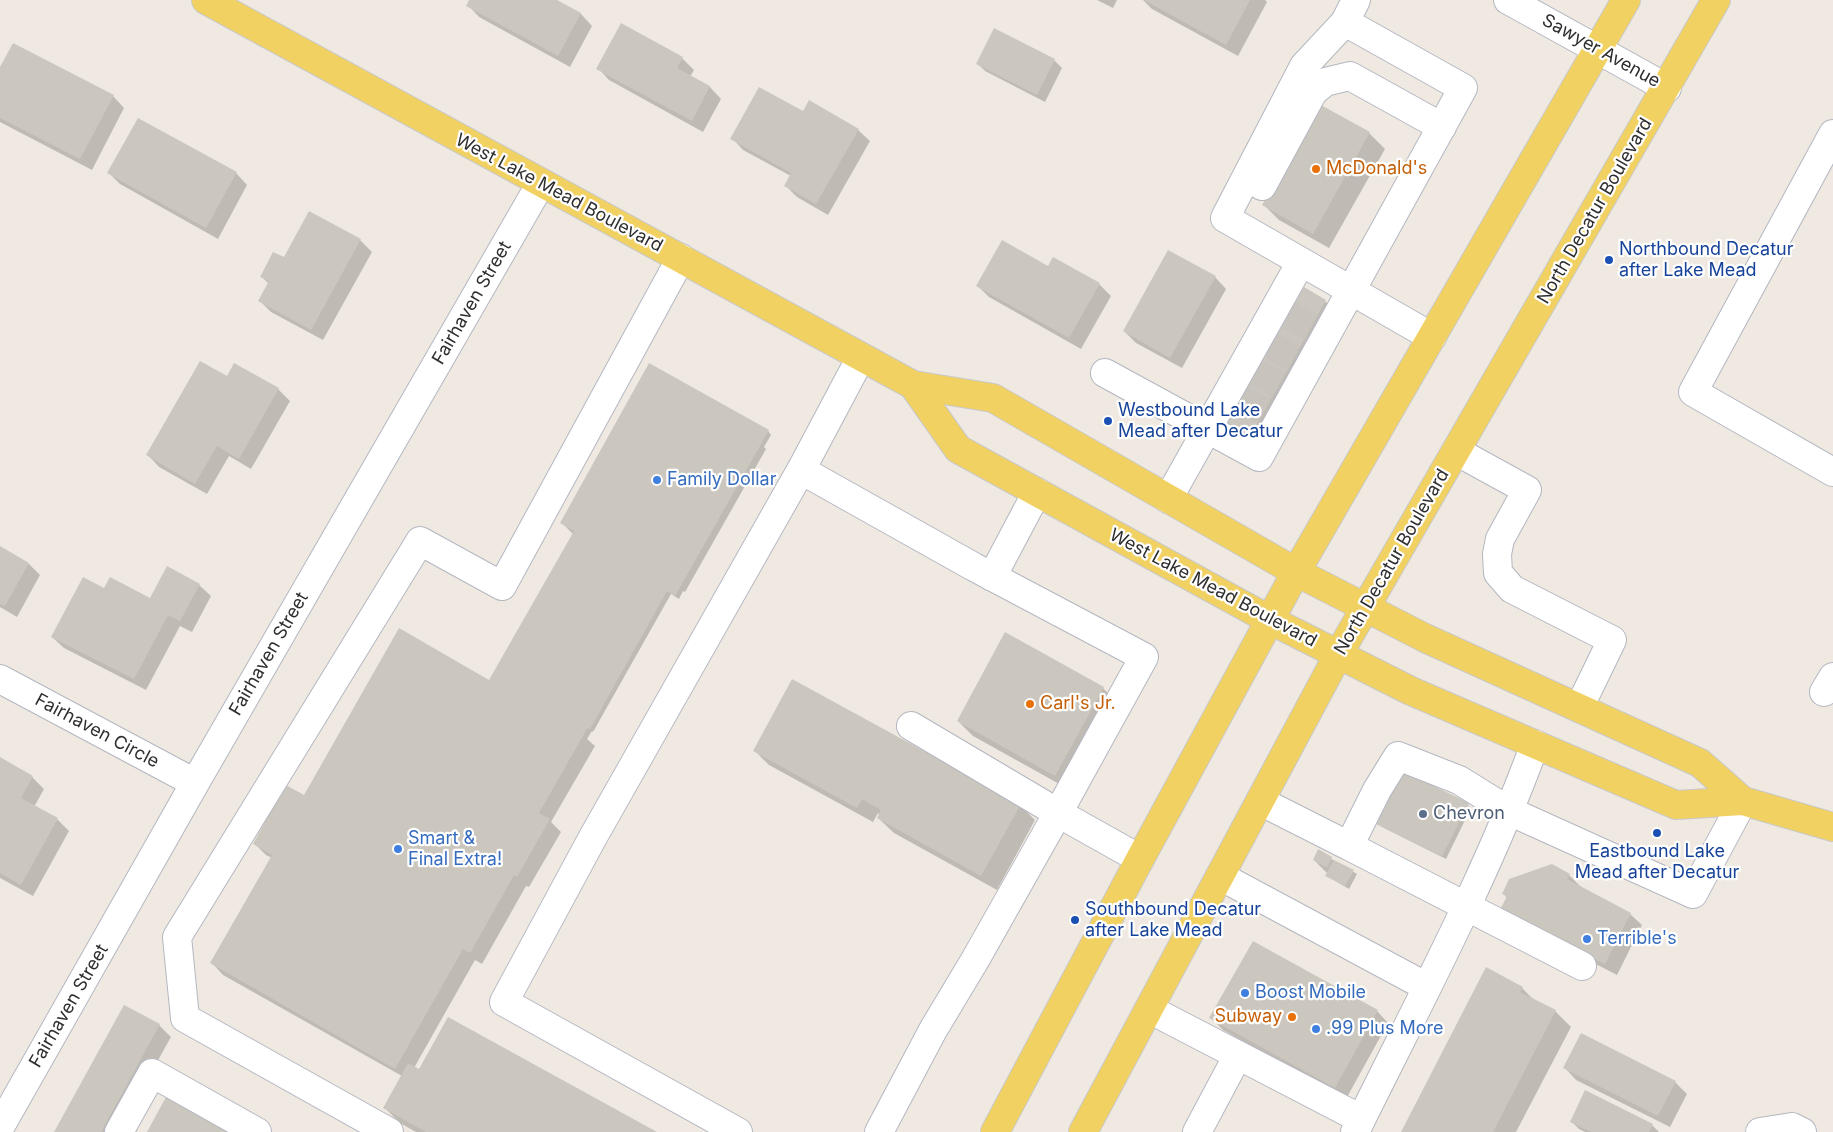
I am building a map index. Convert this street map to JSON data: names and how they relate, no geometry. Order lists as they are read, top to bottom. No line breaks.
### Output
{"streets":{"main road":["West Lake Mead Boulevard","North Decatur Boulevard"],"street":["Sawyer Avenue","Fairhaven Street","Fairhaven Circle"]},"crossings":[["Sawyer Avenue","North Decatur Boulevard"],["West Lake Mead Boulevard","North Decatur Boulevard"],["West Lake Mead Boulevard","Fairhaven Street"],["Fairhaven Street","Fairhaven Circle"]],"places":["McDonald's","Northbound Decatur after Lake Mead","Westbound Lake Mead after Decatur","Family Dollar","Carl's Jr.","Chevron","Eastbound Lake Mead after Decatur","Smart & Final Extra!","Southbound Decatur after Lake Mead","Terrible's","Boost Mobile","Subway",".99 Plus More"]}
